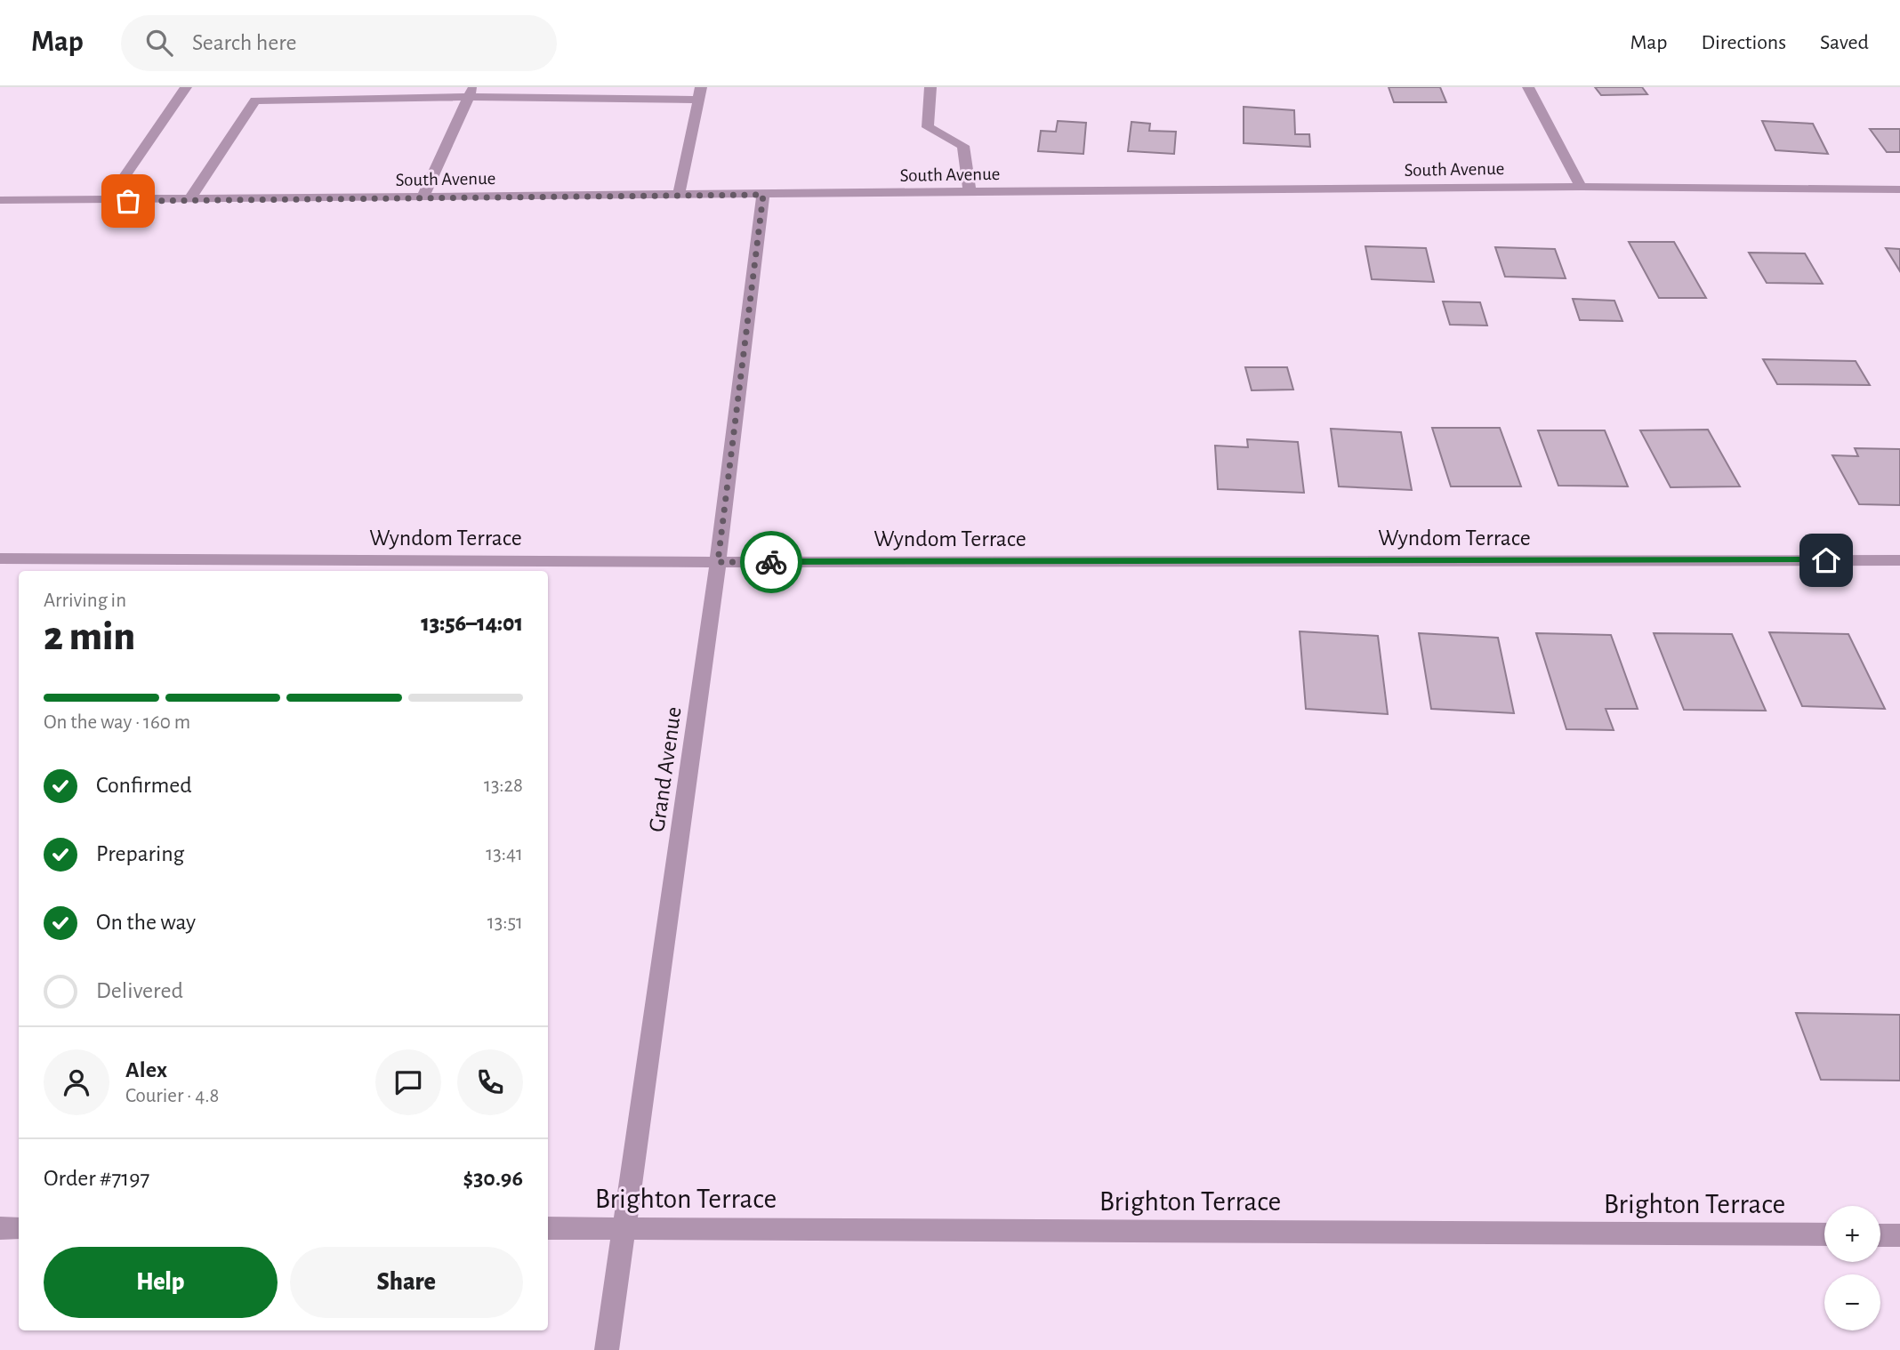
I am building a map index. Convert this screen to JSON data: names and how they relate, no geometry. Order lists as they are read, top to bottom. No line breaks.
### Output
{"streets":{"street":["South Avenue","Wyndom Terrace","Grand Avenue","Brighton Terrace"]},"crossings":[["South Avenue","Grand Avenue"],["Wyndom Terrace","Grand Avenue"],["Grand Avenue","Brighton Terrace"]],"page":{"header":"Map","search":"Search here","nav":["Map","Directions","Saved"],"heading":["2 min","Arriving in","13:56–14:01"],"panel":["Alex","Courier · 4.8","Order #7197","$30.96"],"bar":"On the way · 160 m","list":[["Confirmed","13:28"],["Preparing","13:41"],["On the way","13:51"],"Delivered"],"map_buttons":["+","−"],"buttons":["Help","Share"]}}
